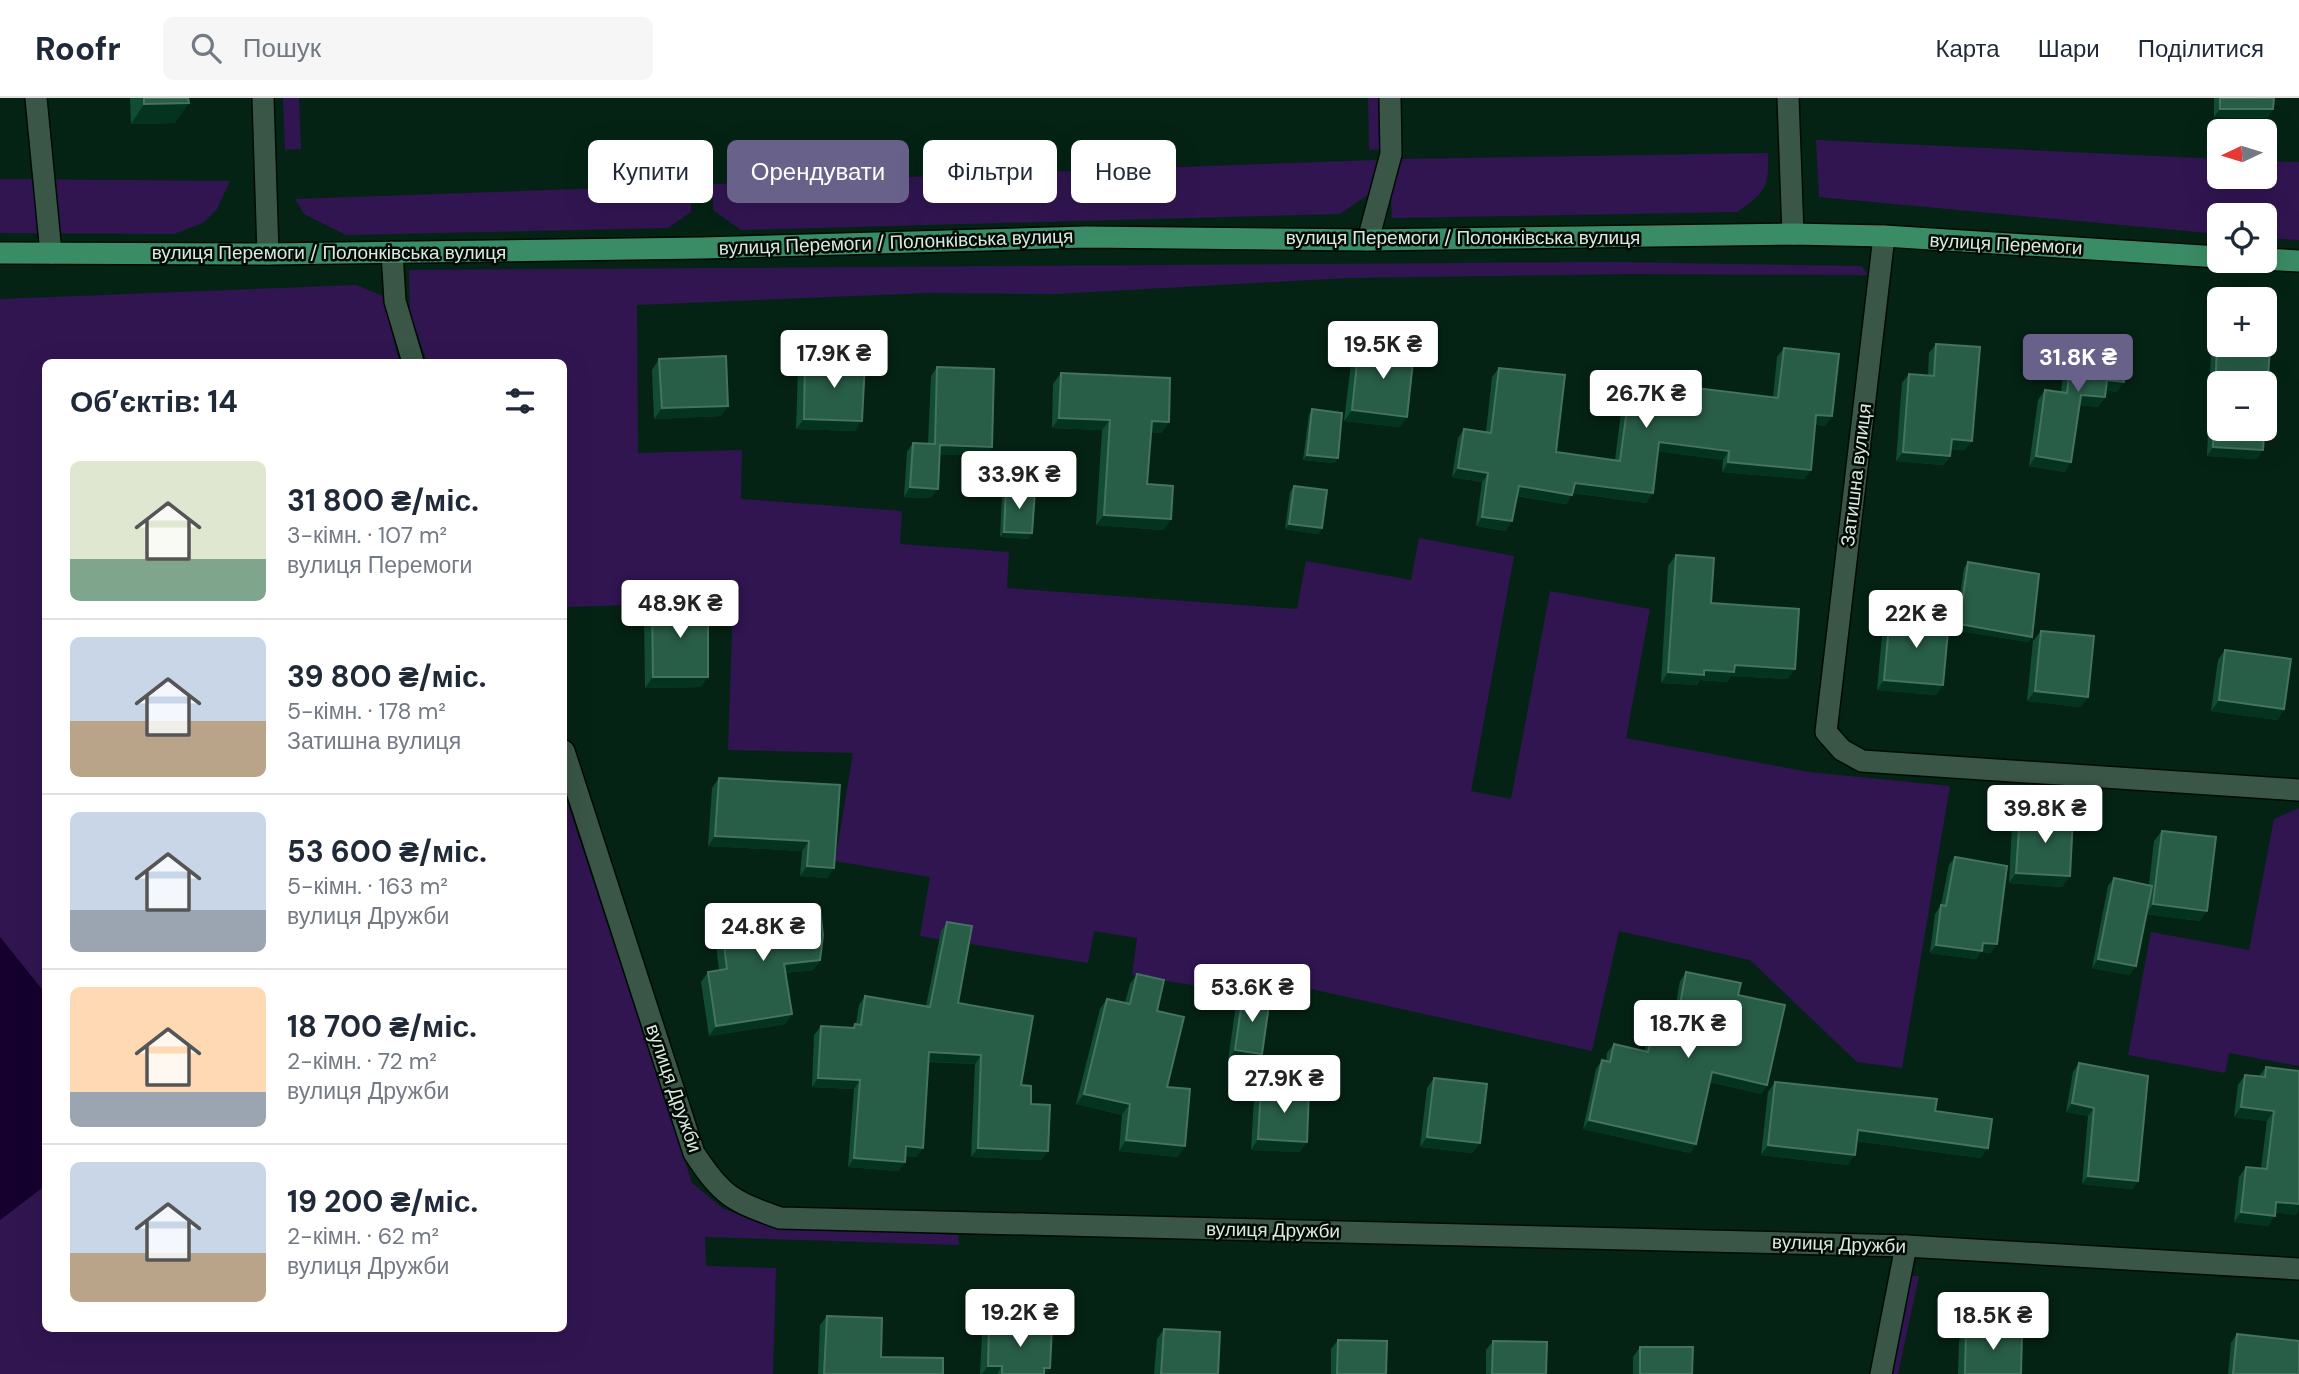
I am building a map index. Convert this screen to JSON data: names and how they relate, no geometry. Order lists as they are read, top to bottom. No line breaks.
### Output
{"streets":{"main road":["вулиця Перемоги / Полонківська вулиця","вулиця Перемоги"],"street":["Затишна вулиця","вулиця Дружби"]},"crossings":[["вулиця Перемоги / Полонківська вулиця","вулиця Перемоги"],["вулиця Перемоги","Затишна вулиця"]],"north":"left","page":{"header":"Roofr","search":"Пошук","nav":["Карта","Шари","Поділитися"],"map_buttons":["+","−"],"chip":["Купити","Орендувати","Фільтри","Нове"],"price":["19.5K ₴","17.9K ₴","31.8K ₴","26.7K ₴","33.9K ₴","48.9K ₴","22K ₴","39.8K ₴","24.8K ₴","53.6K ₴","18.7K ₴","27.9K ₴","19.2K ₴","18.5K ₴"],"heading":"Об’єктів: 14","list":[{"name":"31 800 ₴/міс.","note":"3-кімн. · 107 m² · вулиця Перемоги"},{"name":"39 800 ₴/міс.","note":"5-кімн. · 178 m² · Затишна вулиця"},{"name":"53 600 ₴/міс.","note":"5-кімн. · 163 m² · вулиця Дружби"},{"name":"18 700 ₴/міс.","note":"2-кімн. · 72 m² · вулиця Дружби"},{"name":"19 200 ₴/міс.","note":"2-кімн. · 62 m² · вулиця Дружби"}]}}
